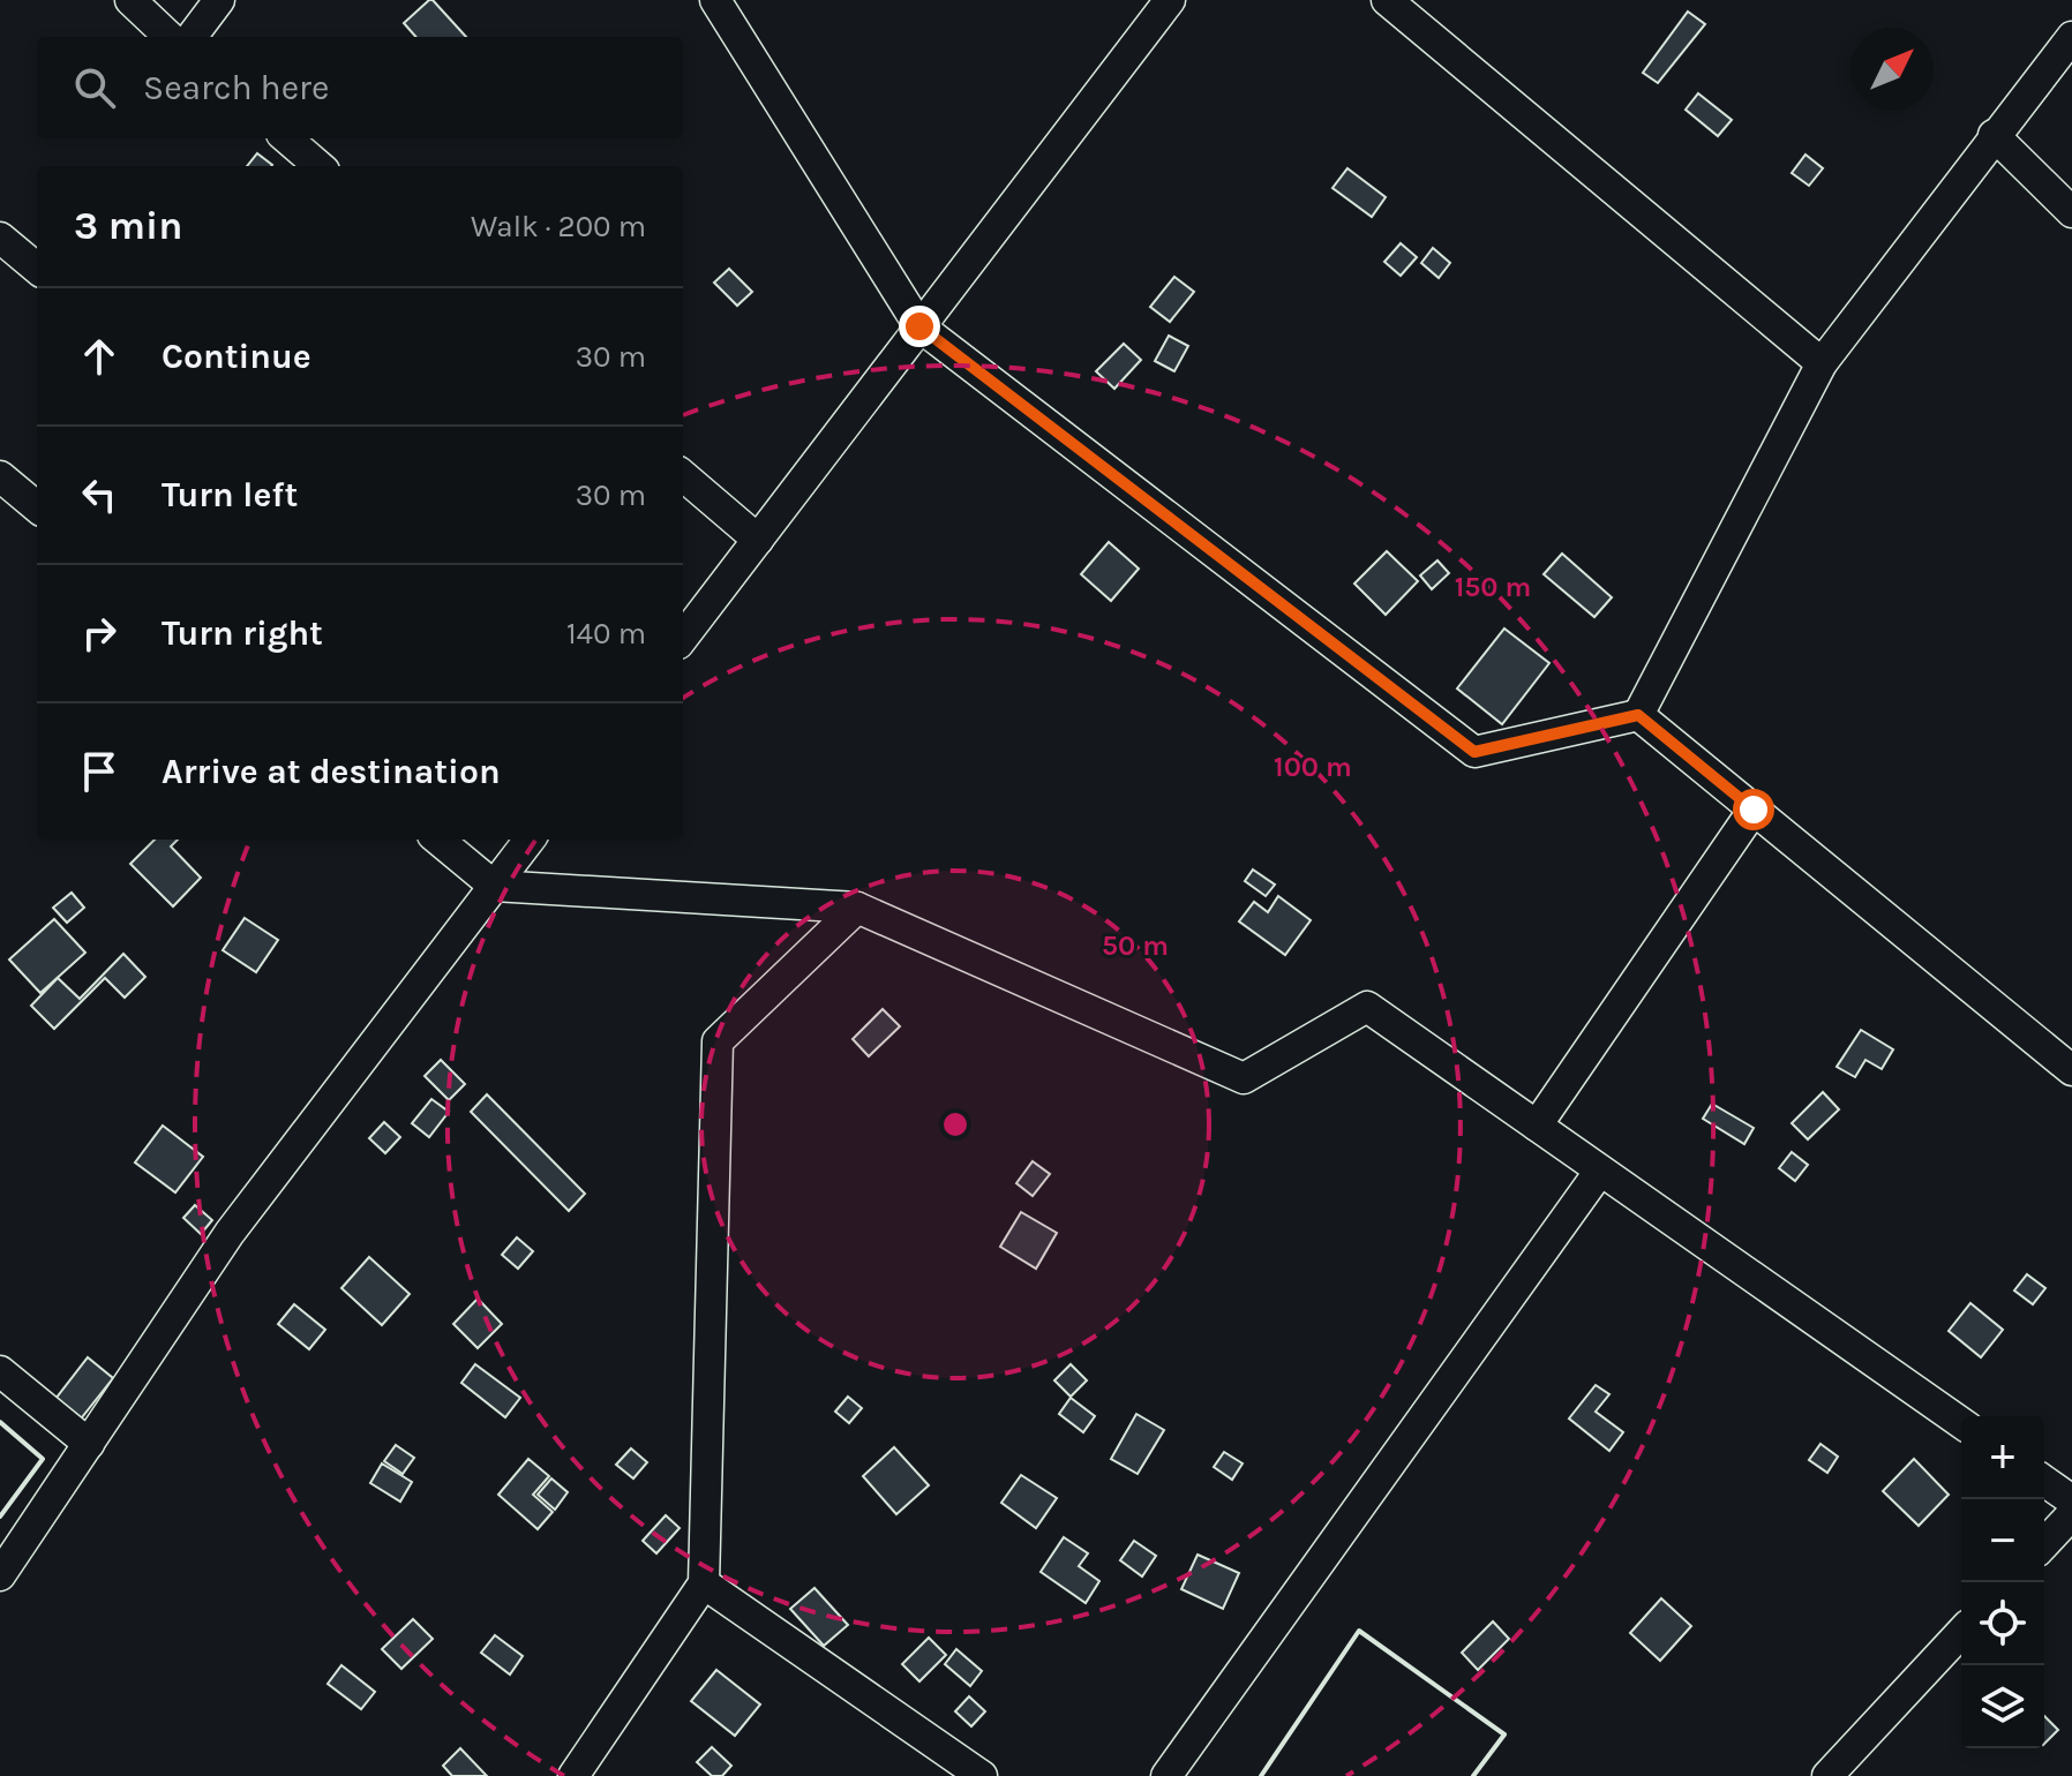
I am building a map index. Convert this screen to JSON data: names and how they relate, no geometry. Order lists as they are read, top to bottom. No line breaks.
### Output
{"north":"top right","page":{"search":"Search here","heading":["3 min","Walk · 200 m"],"list":[["Continue","30 m"],["Turn left","30 m"],["Turn right","140 m"],"Arrive at destination"],"map_buttons":["+","−"]},"rings":["150 m","100 m","50 m"]}
